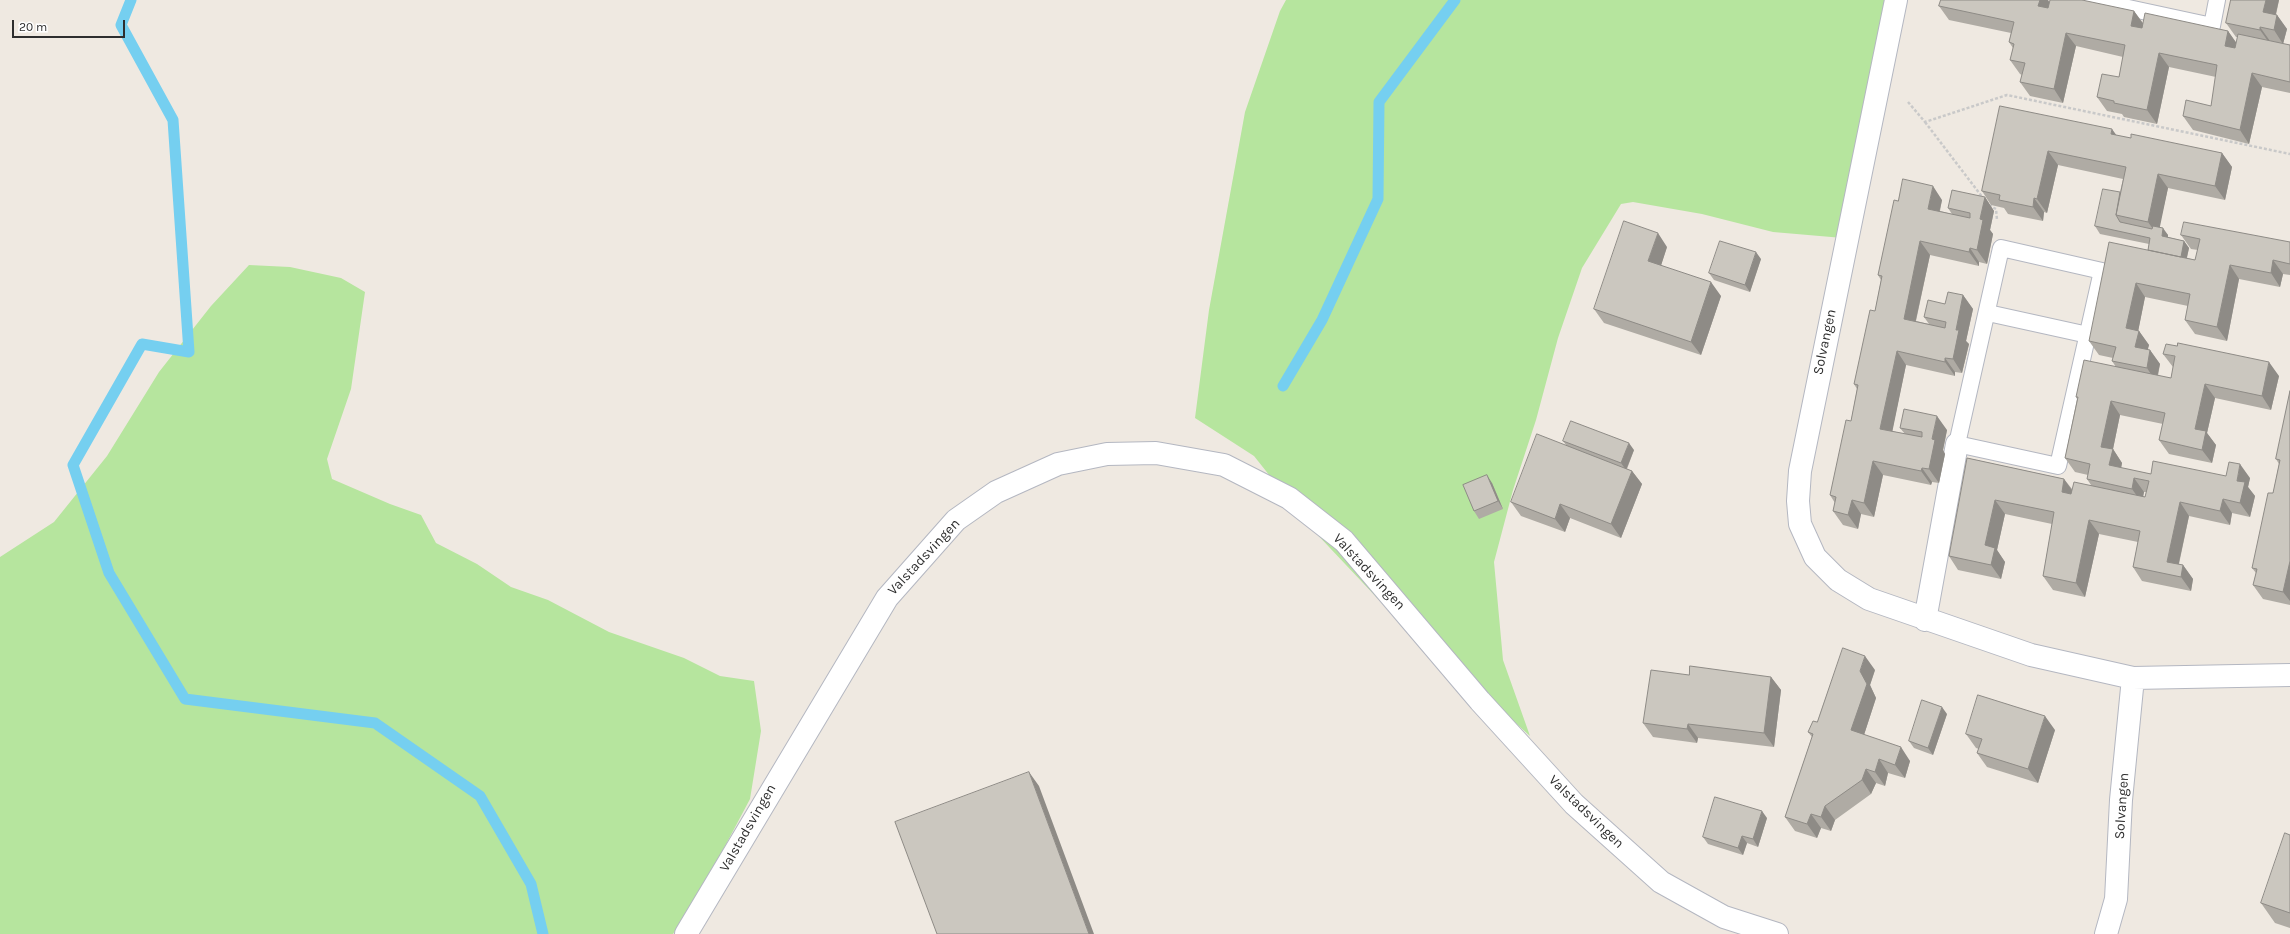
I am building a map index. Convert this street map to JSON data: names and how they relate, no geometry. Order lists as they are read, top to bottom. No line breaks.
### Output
{"streets":{"street":["Solvangen","Valstadsvingen"]},"scale_bar":"20 m"}
